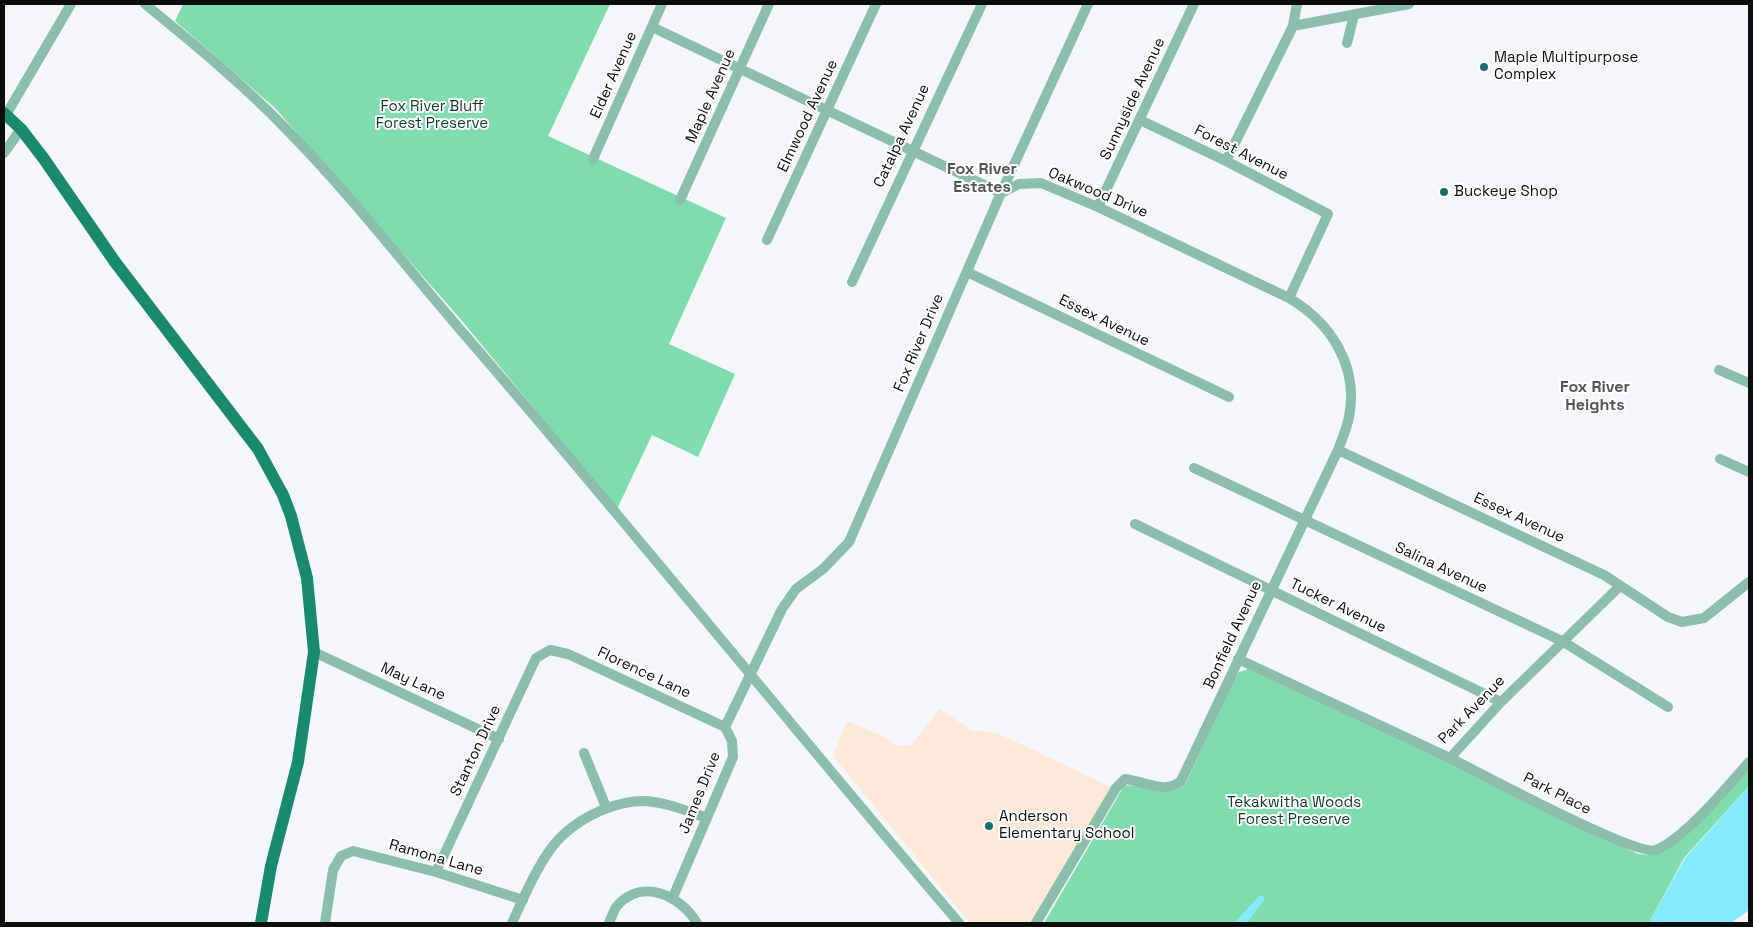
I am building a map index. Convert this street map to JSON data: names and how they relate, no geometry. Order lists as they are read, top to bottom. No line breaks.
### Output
{"streets":{"street":["Elder Avenue","Maple Avenue","Sunnyside Avenue","Elmwood Avenue","Catalpa Avenue","Forest Avenue","Oakwood Drive","Essex Avenue","Fox River Drive","Salina Avenue","Tucker Avenue","Bonfield Avenue","Florence Lane","May Lane","Park Avenue","Stanton Drive","James Drive","Park Place","Ramona Lane"]},"crossings":[["Sunnyside Avenue","Forest Avenue"],["Sunnyside Avenue","Oakwood Drive"],["Forest Avenue","Oakwood Drive"],["Oakwood Drive","Essex Avenue"],["Oakwood Drive","Fox River Drive"],["Oakwood Drive","Bonfield Avenue"],["Essex Avenue","Fox River Drive"],["Essex Avenue","Bonfield Avenue"],["Essex Avenue","Park Avenue"],["Salina Avenue","Bonfield Avenue"],["Salina Avenue","Park Avenue"],["Tucker Avenue","Bonfield Avenue"],["Tucker Avenue","Park Avenue"],["Bonfield Avenue","Park Avenue"],["Florence Lane","Stanton Drive"],["Florence Lane","James Drive"],["May Lane","Stanton Drive"],["Park Avenue","Park Place"],["Stanton Drive","Ramona Lane"]],"districts":["Fox River Estates","Fox River Heights"],"parks":["Fox River Bluff Forest Preserve","Tekakwitha Woods Forest Preserve"],"places":["Maple Multipurpose Complex","Buckeye Shop","Anderson Elementary School"]}
